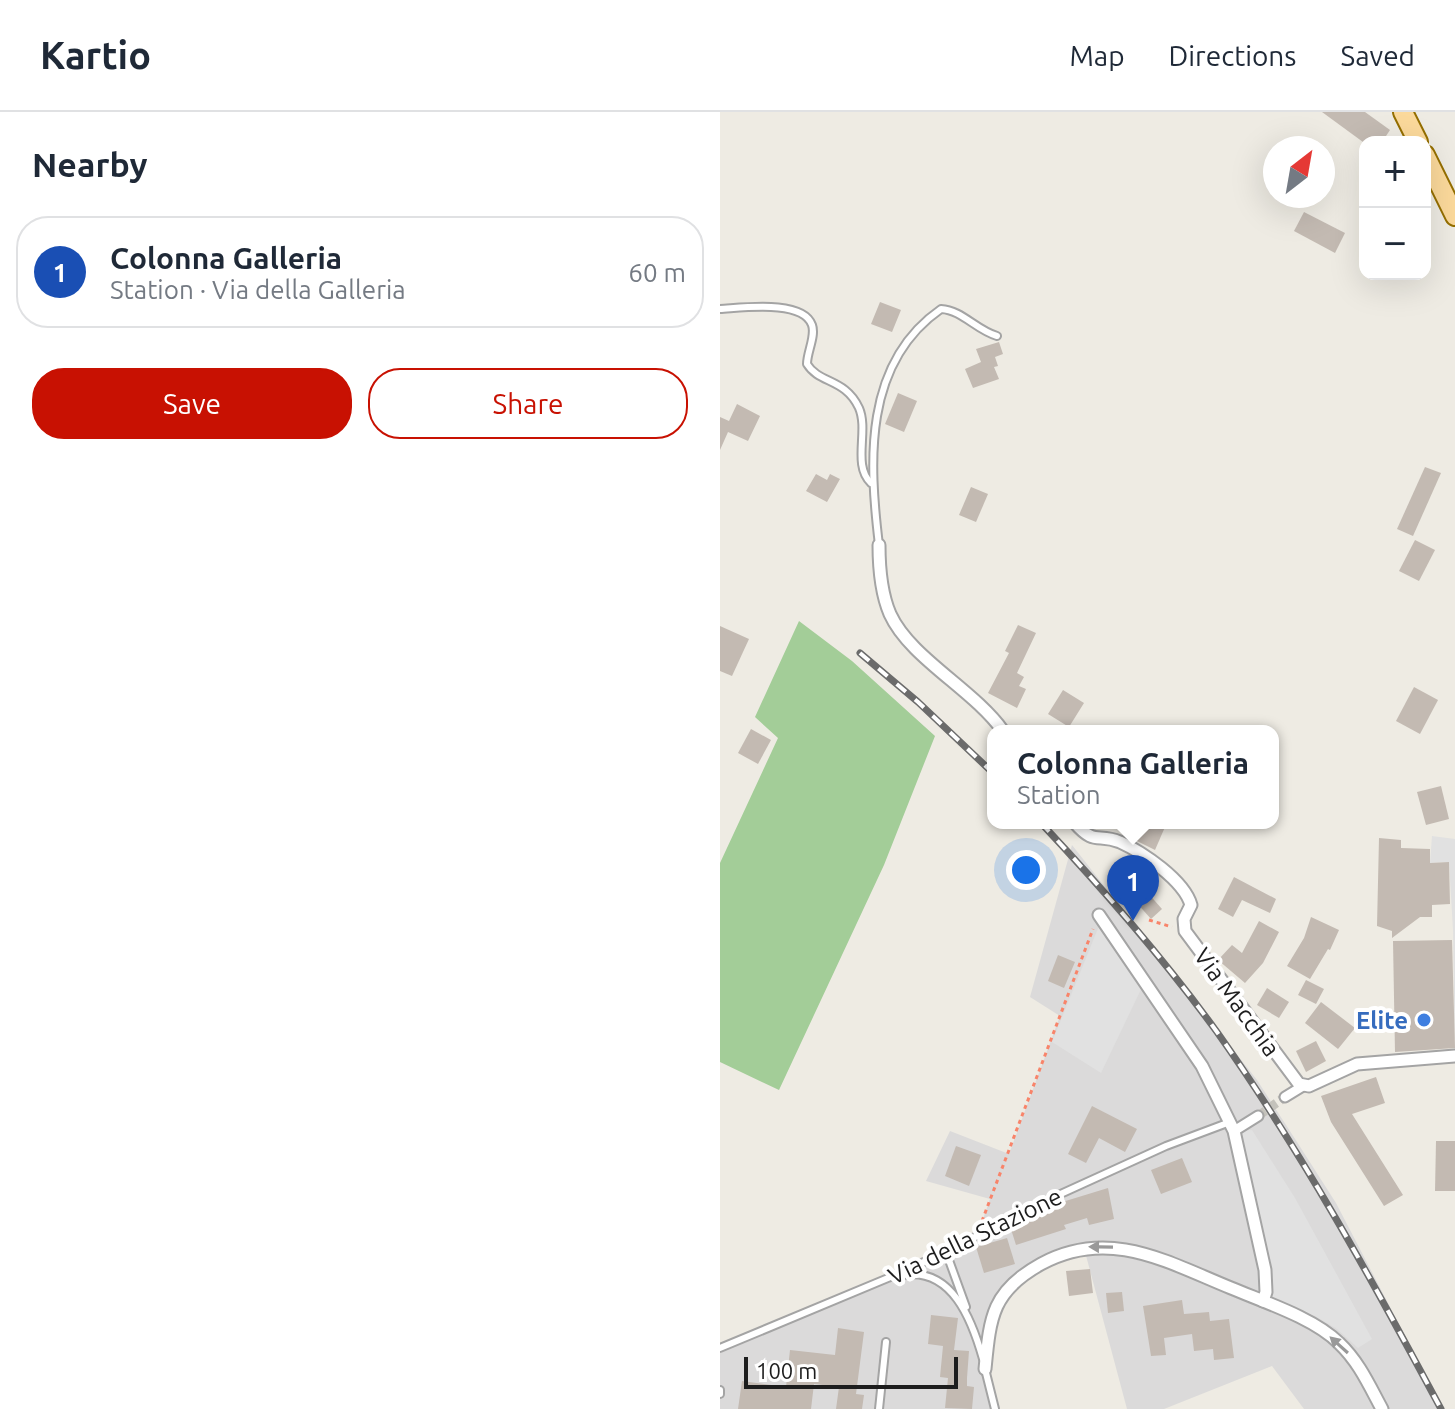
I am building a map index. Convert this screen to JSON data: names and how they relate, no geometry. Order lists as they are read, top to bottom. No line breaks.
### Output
{"streets":{"street":["Via Macchia"],"lane":["Via della Stazione"]},"places":["Elite"],"scale_bar":"100 m","north":"top right","page":{"header":"Kartio","nav":["Map","Directions","Saved"],"heading":"Nearby","map_buttons":["+","−"],"list":[{"mark":"1","name":"Colonna Galleria","note":"Station · Via della Galleria","value":"60 m"}],"buttons":["Save","Share"],"popup":["Colonna Galleria","Station"],"pins":"1","scale":"100 m"}}
